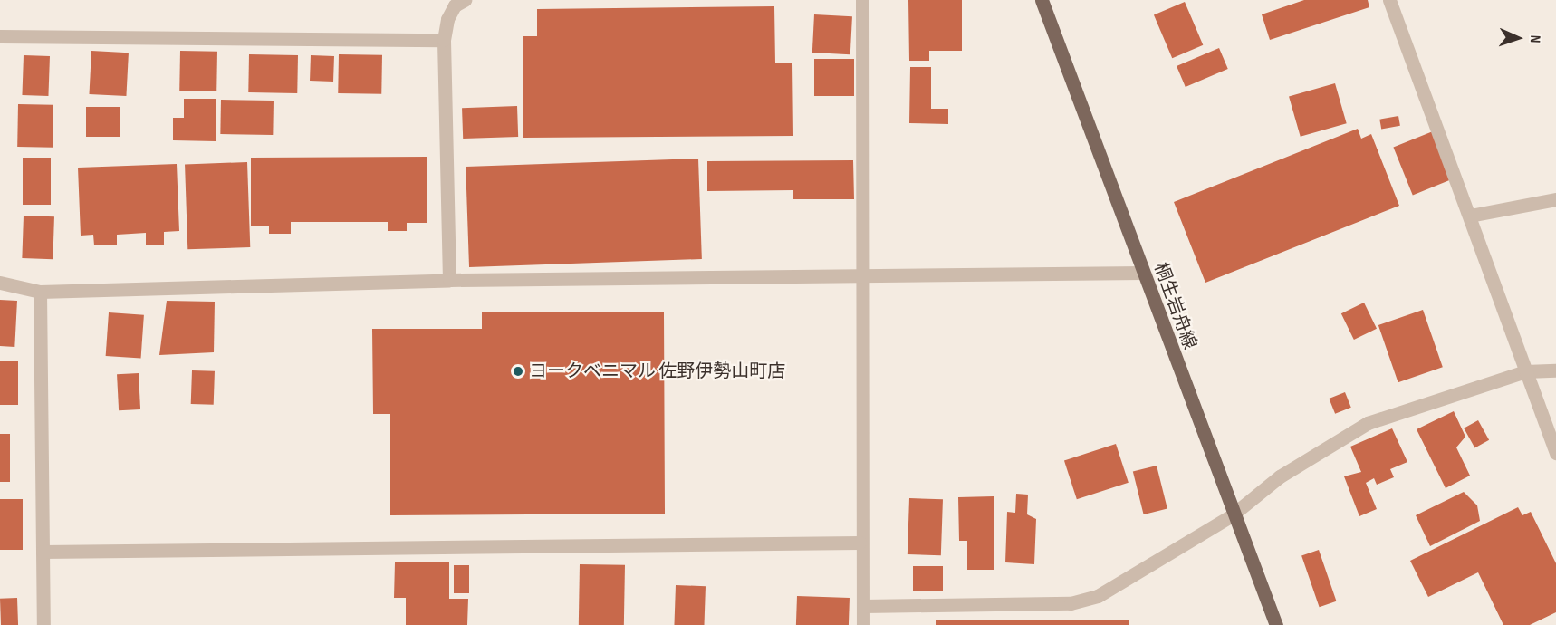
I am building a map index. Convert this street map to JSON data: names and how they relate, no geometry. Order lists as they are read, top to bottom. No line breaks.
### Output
{"streets":{"main road":["桐生岩舟線"]},"places":["ヨークベニマル 佐野伊勢山町店"],"north":"right"}
